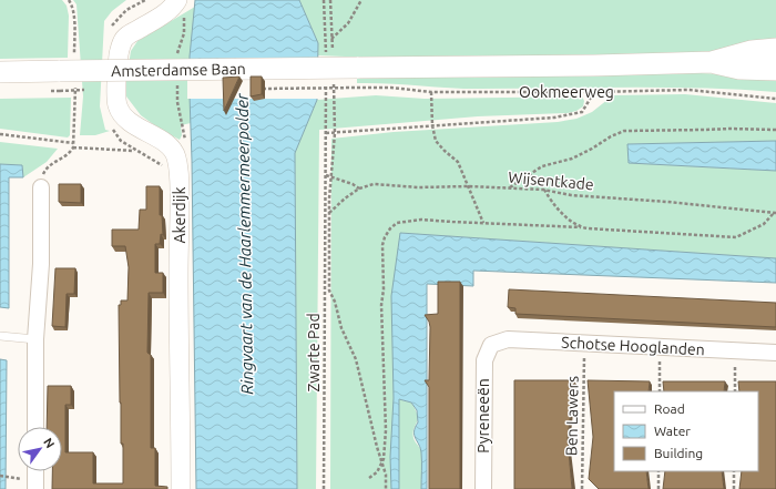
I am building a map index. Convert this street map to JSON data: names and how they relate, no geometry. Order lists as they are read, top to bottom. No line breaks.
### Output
{"streets":{"main road":["Amsterdamse Baan","Ookmeerweg"],"street":["Akerdijk","Schotse Hooglanden","Pyreneeën"],"path":["Wijsentkade","Zwarte Pad","Ben Lawers"]},"crossings":[["Amsterdamse Baan","Ookmeerweg"],["Schotse Hooglanden","Pyreneeën"],["Schotse Hooglanden","Ben Lawers"]],"water":["Ringvaart van de Haarlemmermeerpolder"],"legend":["Road","Water","Building"],"north":"top right"}
